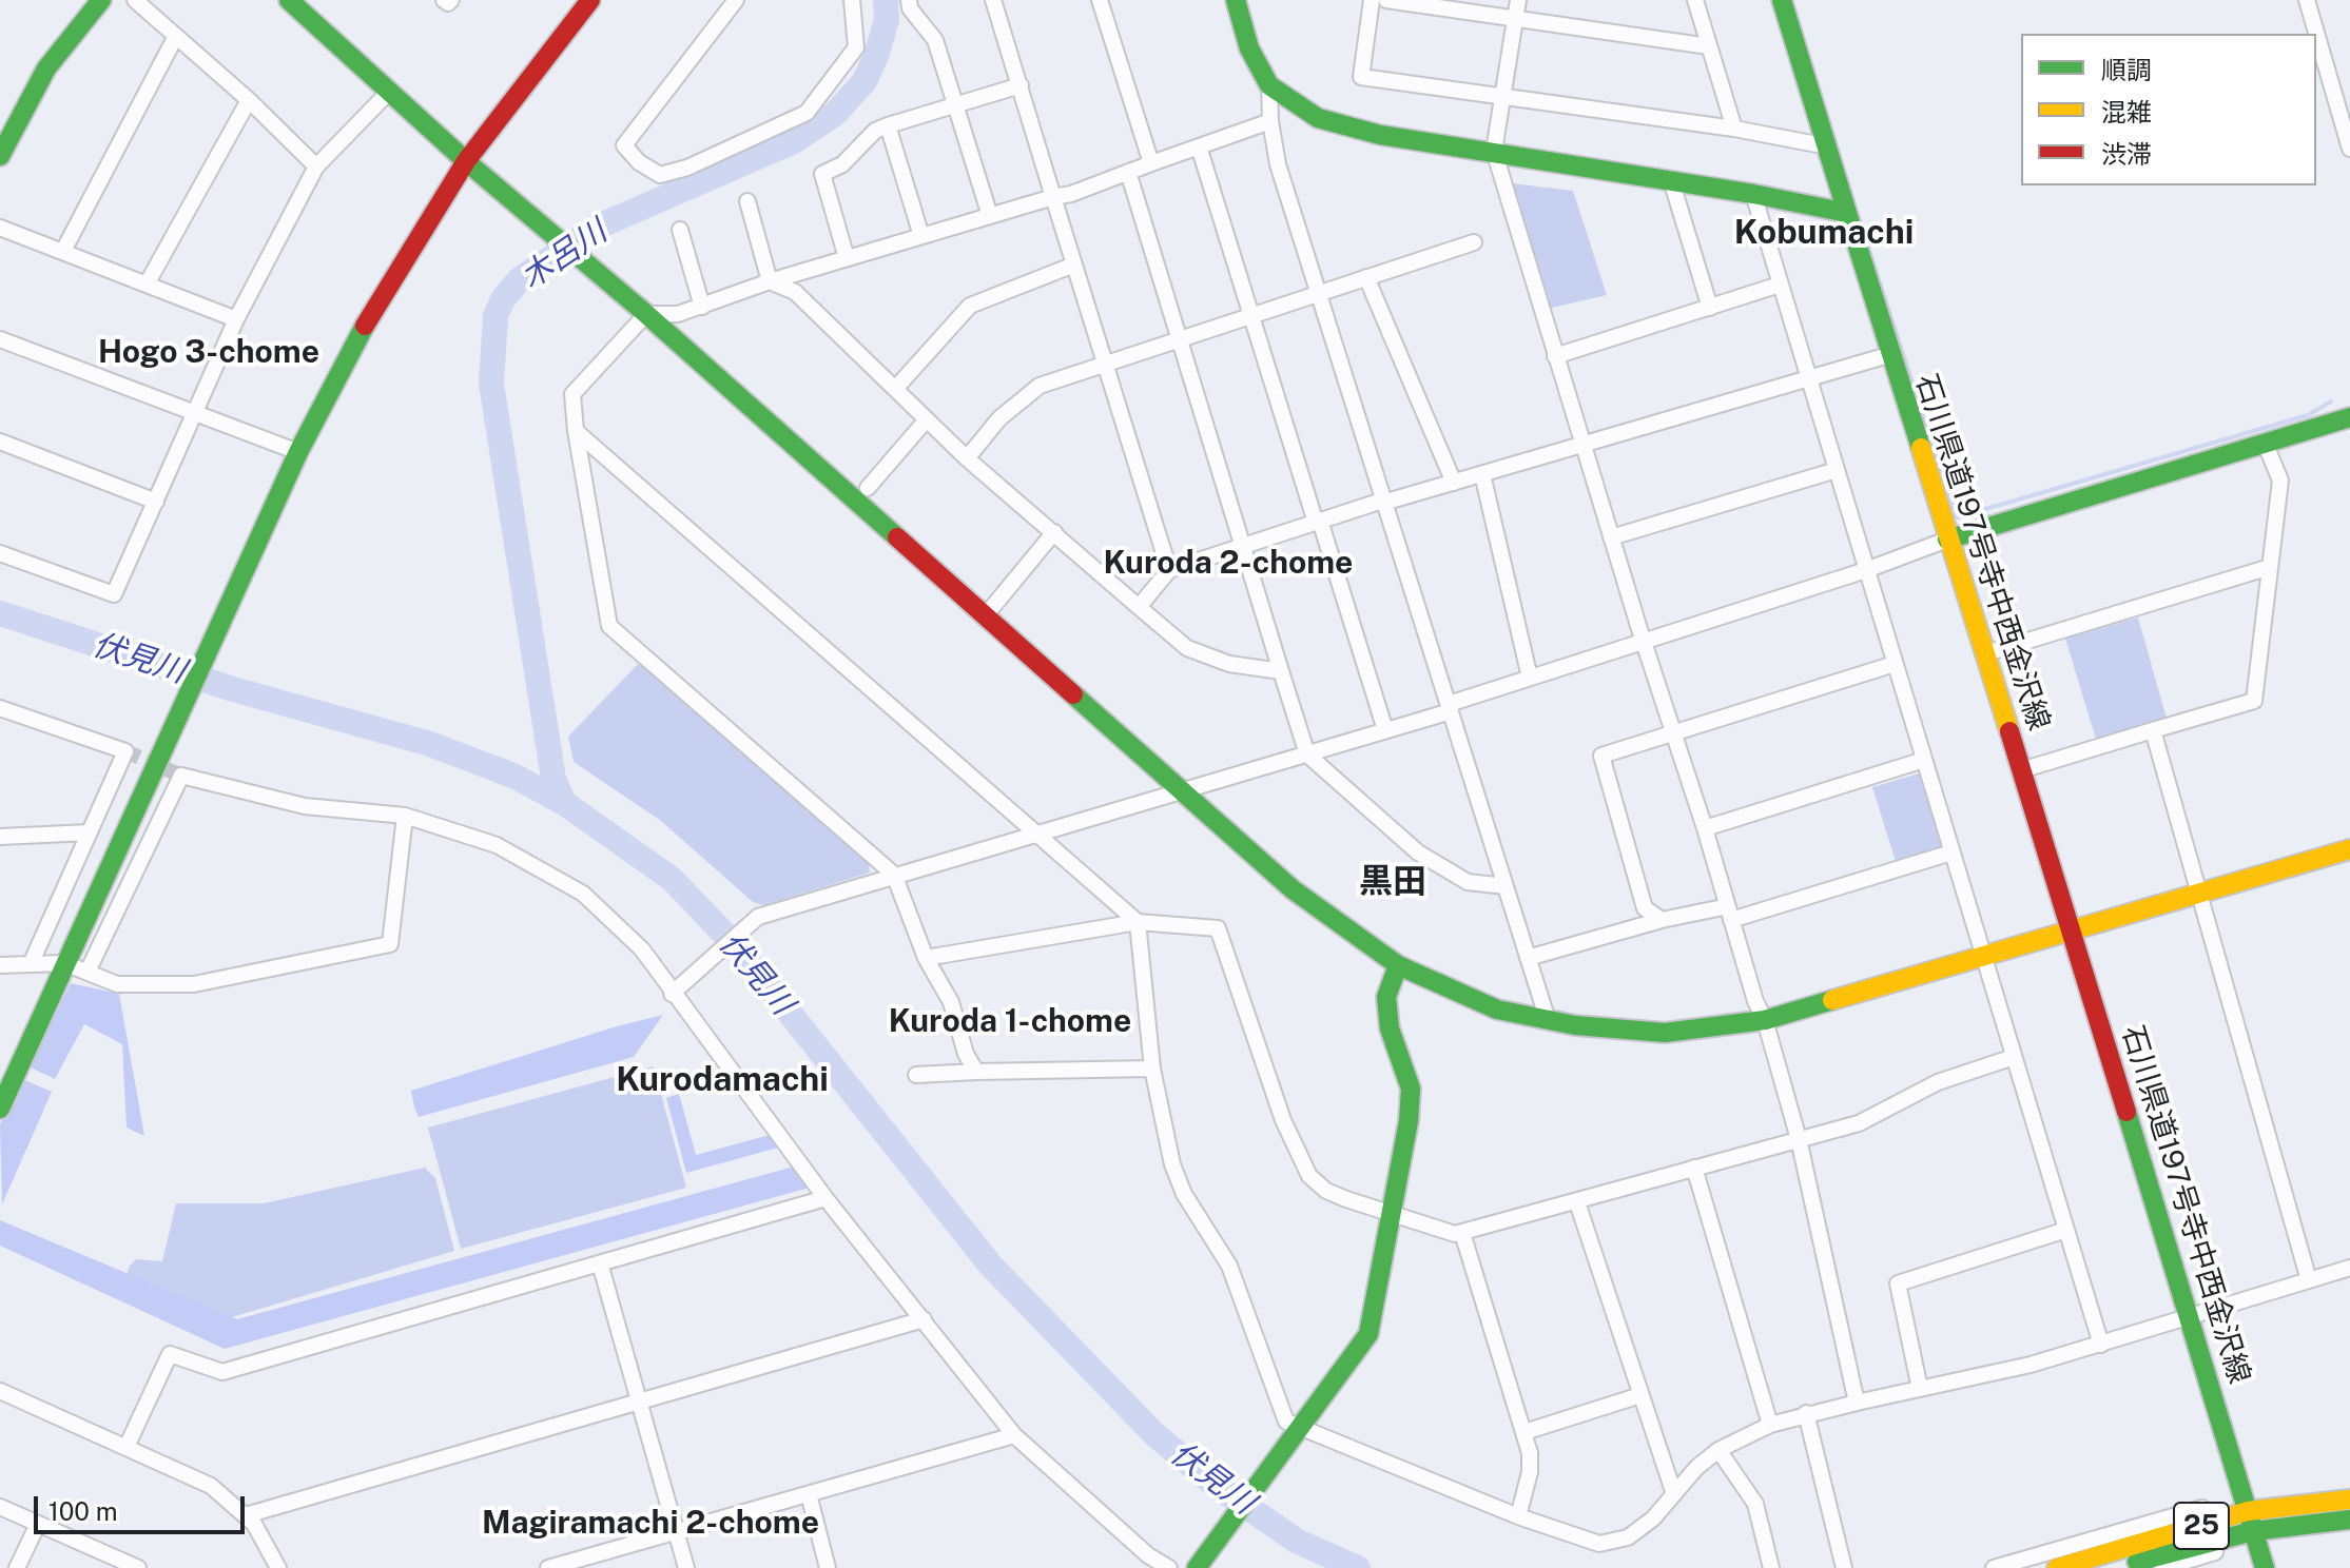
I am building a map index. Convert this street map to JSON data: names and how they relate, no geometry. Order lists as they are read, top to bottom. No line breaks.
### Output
{"streets":{"street":["石川県道197号寺中西金沢線","25"]},"crossings":[["石川県道197号寺中西金沢線","25"]],"districts":["Kobumachi","Hogo 3-chome","Kuroda 2-chome","黒田","Kuroda 1-chome","Kurodamachi","Magiramachi 2-chome"],"water":["木呂川","伏見川"],"legend":["順調","混雑","渋滞"],"scale_bar":"100 m"}
